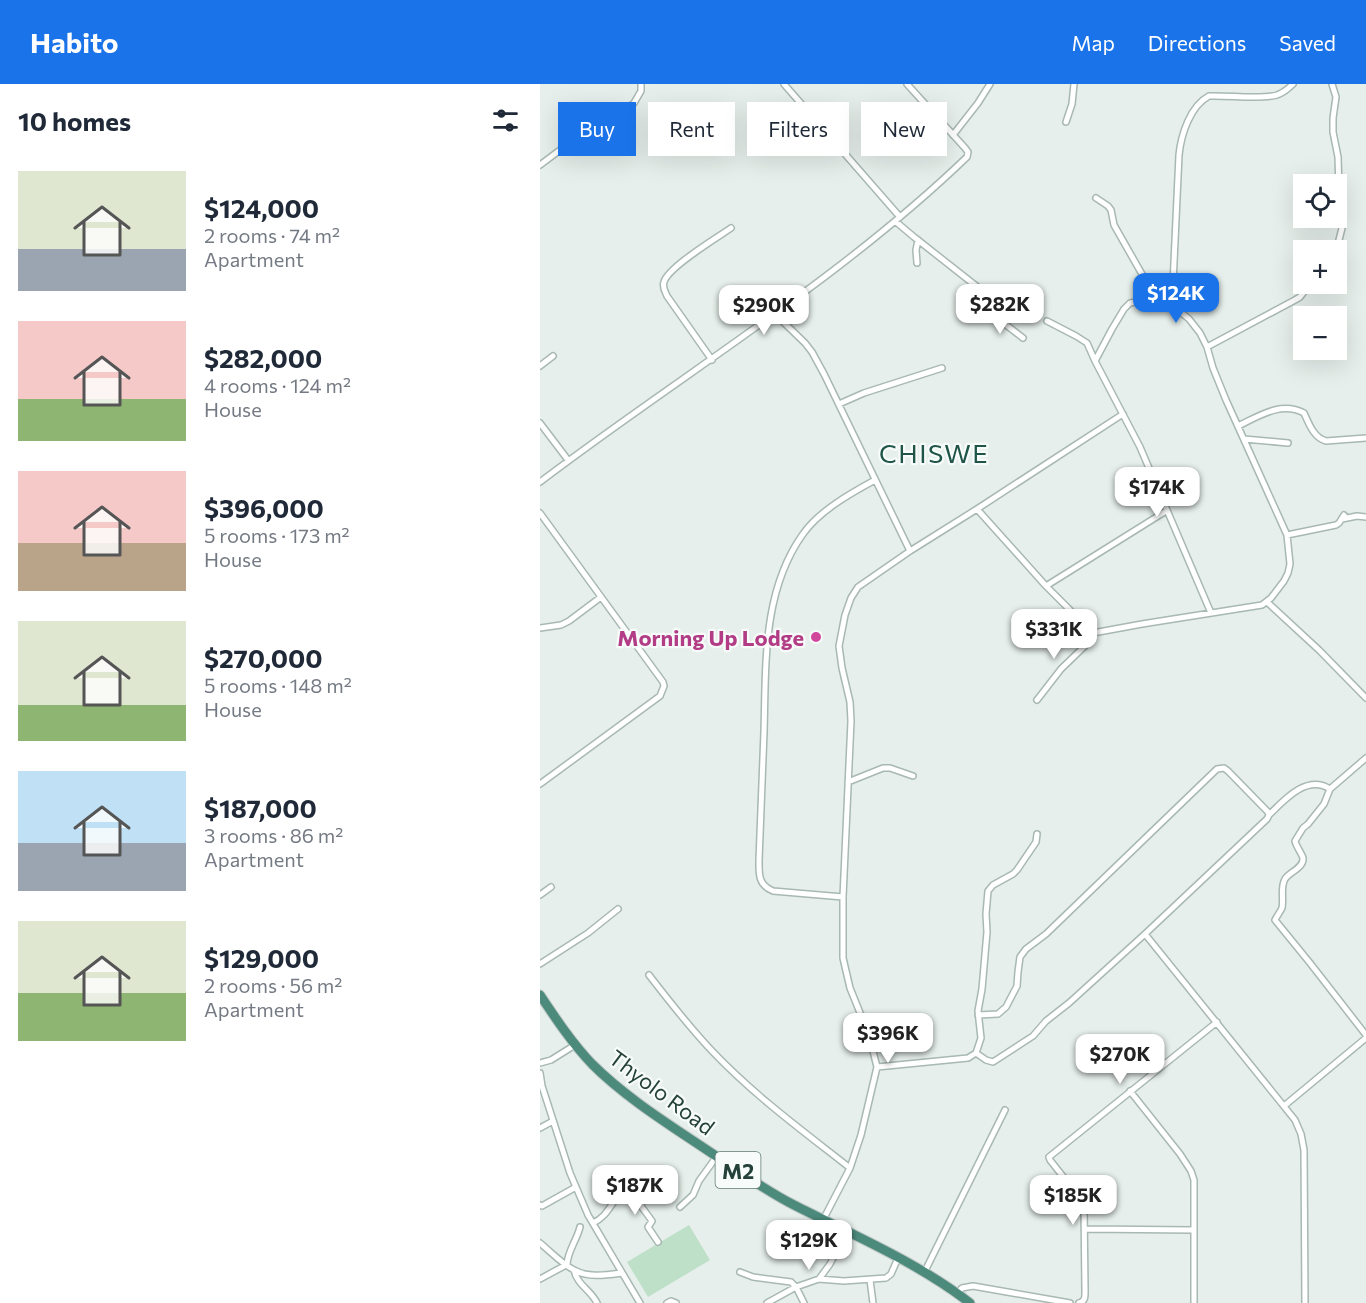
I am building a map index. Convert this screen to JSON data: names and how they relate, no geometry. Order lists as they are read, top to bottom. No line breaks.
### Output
{"streets":{"highway":["Thyolo Road","M2"]},"districts":["CHISWE"],"places":["Morning Up Lodge"],"page":{"header":"Habito","nav":["Map","Directions","Saved"],"heading":"10 homes","chip":["Buy","Rent","Filters","New"],"list":[{"name":"$124,000","note":"2 rooms · 74 m² · Apartment"},{"name":"$282,000","note":"4 rooms · 124 m² · House"},{"name":"$396,000","note":"5 rooms · 173 m² · House"},{"name":"$270,000","note":"5 rooms · 148 m² · House"},{"name":"$187,000","note":"3 rooms · 86 m² · Apartment"},{"name":"$129,000","note":"2 rooms · 56 m² · Apartment"}],"map_buttons":["+","−"],"price":["$124K","$282K","$290K","$174K","$331K","$396K","$270K","$187K","$185K","$129K"]}}
